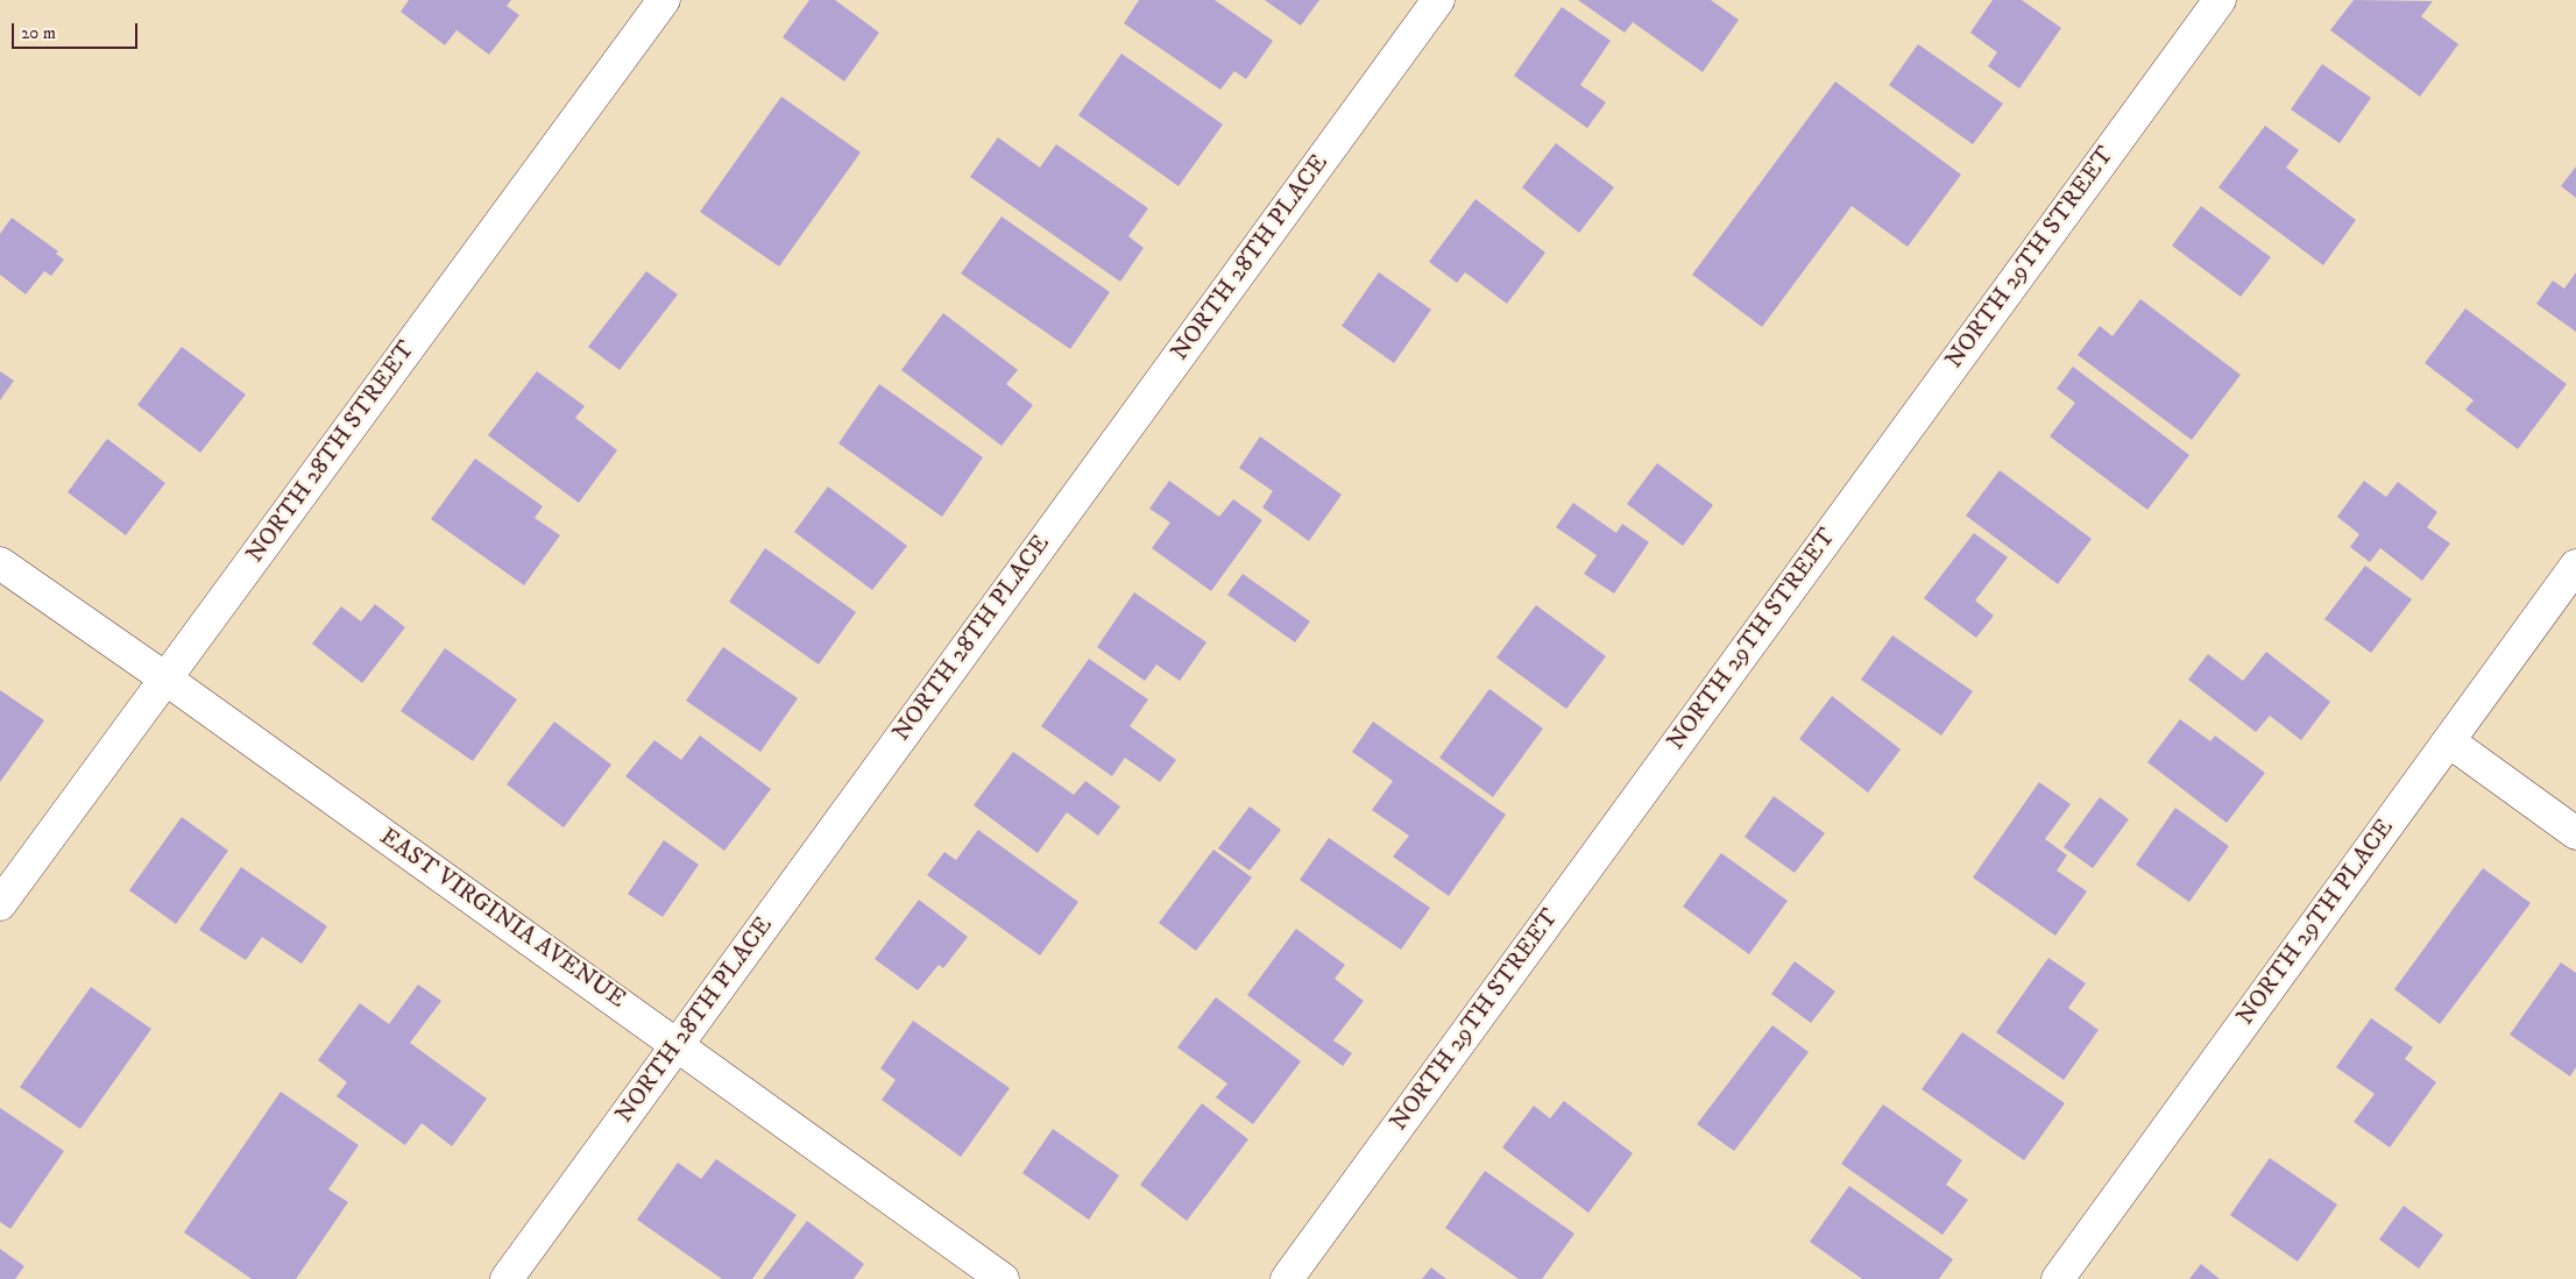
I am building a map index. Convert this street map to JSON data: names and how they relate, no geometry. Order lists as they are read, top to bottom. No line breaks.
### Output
{"streets":{"street":["NORTH 28TH PLACE","NORTH 29TH STREET","NORTH 28TH STREET","EAST VIRGINIA AVENUE","NORTH 29TH PLACE"]},"crossings":[["NORTH 28TH PLACE","EAST VIRGINIA AVENUE"],["NORTH 28TH STREET","EAST VIRGINIA AVENUE"]],"scale_bar":"20 m"}
